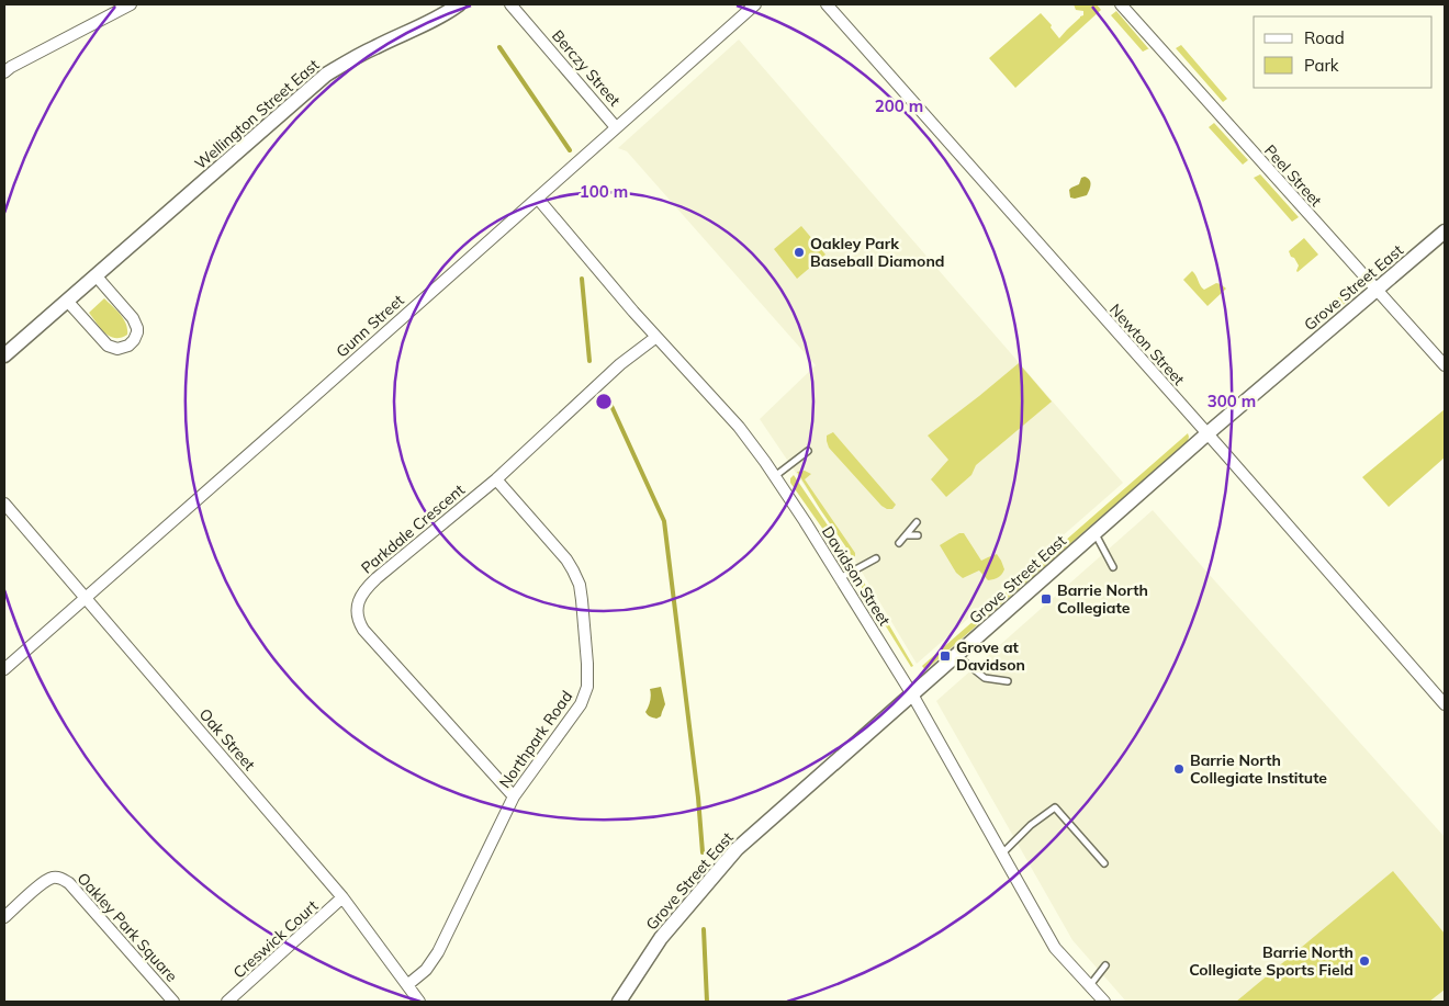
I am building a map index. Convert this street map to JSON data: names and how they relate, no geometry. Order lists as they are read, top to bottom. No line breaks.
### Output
{"streets":{"street":["Berczy Street","Wellington Street East","Peel Street","Grove Street East","Gunn Street","Newton Street","Parkdale Crescent","Davidson Street","Oak Street","Northpark Road","Oakley Park Square","Creswick Court"]},"crossings":[["Berczy Street","Gunn Street"],["Peel Street","Grove Street East"],["Grove Street East","Newton Street"],["Grove Street East","Davidson Street"],["Gunn Street","Davidson Street"],["Gunn Street","Oak Street"],["Parkdale Crescent","Davidson Street"],["Parkdale Crescent","Northpark Road"],["Oak Street","Northpark Road"],["Oak Street","Creswick Court"]],"places":{"other":["Oakley Park Baseball Diamond","Barrie North Collegiate Institute","Barrie North Collegiate Sports Field"],"transit":["Barrie North Collegiate","Grove at Davidson"]},"legend":["Road","Park"],"rings":["200 m","100 m","300 m"]}
